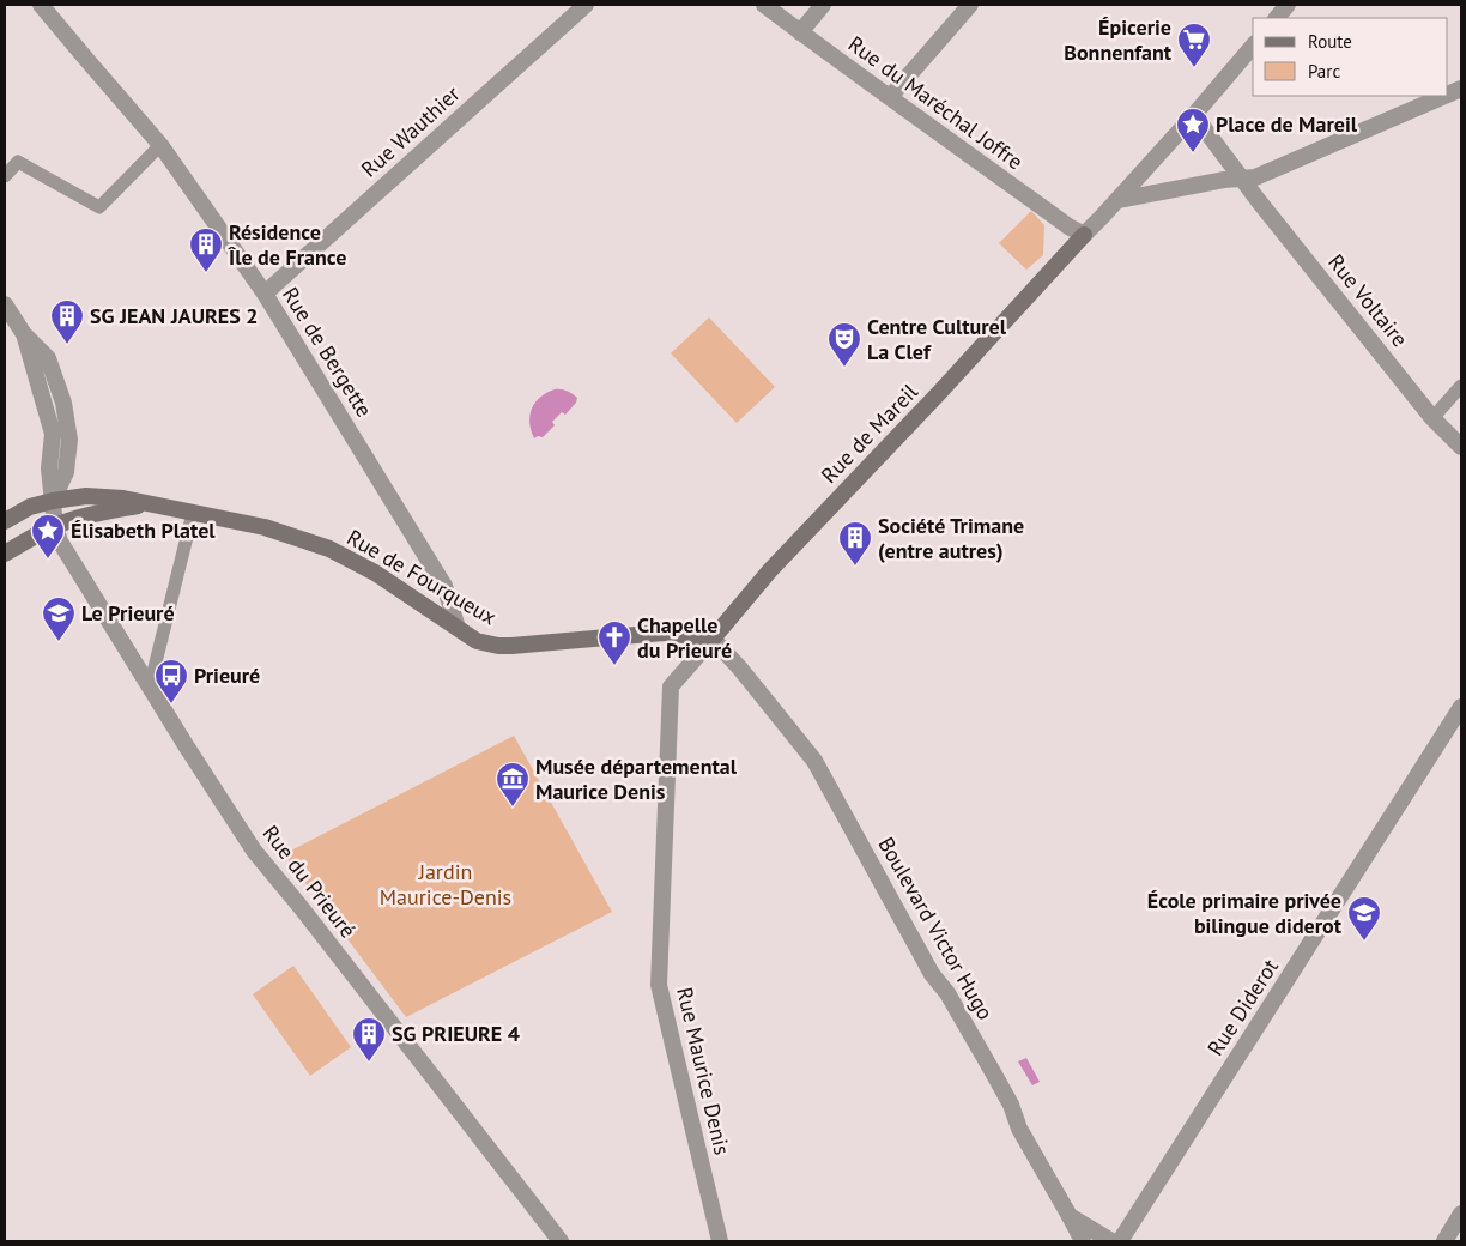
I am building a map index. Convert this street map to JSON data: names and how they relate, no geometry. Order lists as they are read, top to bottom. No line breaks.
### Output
{"streets":{"main road":["Rue de Mareil","Rue de Fourqueux"],"street":["Rue du Maréchal Joffre","Rue Wauthier","Rue Voltaire","Rue de Bergette","Rue du Prieuré","Boulevard Victor Hugo","Rue Diderot","Rue Maurice Denis"]},"crossings":[["Rue du Maréchal Joffre","Rue de Mareil"],["Rue Wauthier","Rue de Bergette"],["Rue de Bergette","Rue de Fourqueux"],["Rue de Mareil","Rue de Fourqueux"],["Rue de Mareil","Boulevard Victor Hugo"],["Rue de Mareil","Rue Maurice Denis"],["Rue de Fourqueux","Rue du Prieuré"],["Rue de Fourqueux","Boulevard Victor Hugo"],["Rue de Fourqueux","Rue Maurice Denis"],["Boulevard Victor Hugo","Rue Maurice Denis"]],"parks":["Jardin Maurice-Denis"],"places":{"supermarket":["Épicerie Bonnenfant"],"place":["Place de Mareil","Élisabeth Platel"],"building":["Résidence Île de France","SG JEAN JAURES 2","Société Trimane (entre autres)","SG PRIEURE 4"],"theatre":["Centre Culturel La Clef"],"school or university":["Le Prieuré","École primaire privée bilingue diderot"],"church":["Chapelle du Prieuré"],"bus stop":["Prieuré"],"museum":["Musée départemental Maurice Denis"]},"legend":["Route","Parc"]}
